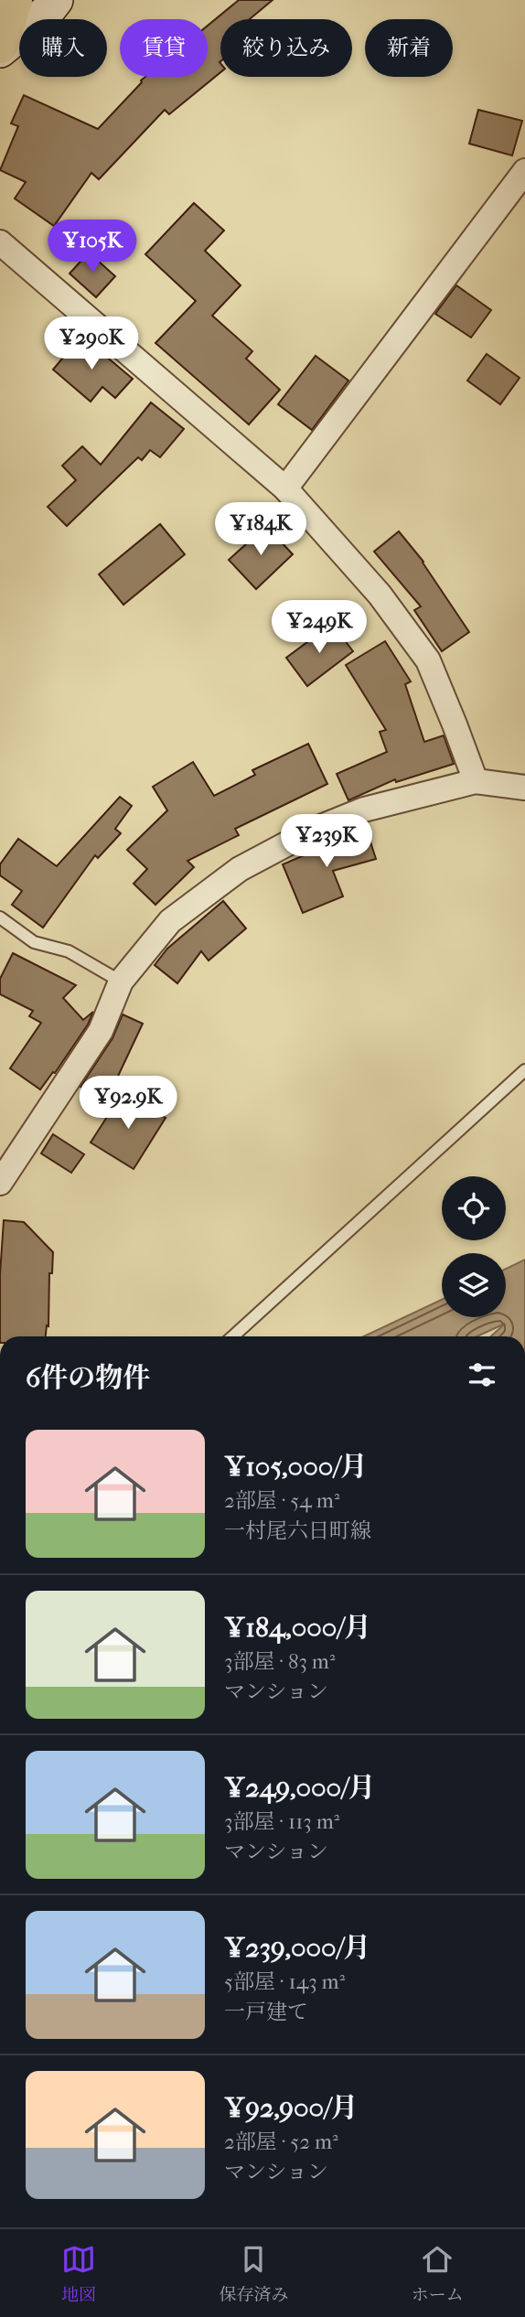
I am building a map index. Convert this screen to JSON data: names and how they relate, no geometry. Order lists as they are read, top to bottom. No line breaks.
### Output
{"page":{"chip":["購入","賃貸","絞り込み","新着"],"price":["¥105K","¥290K","¥184K","¥249K","¥239K","¥92.9K"],"heading":"6件の物件","list":[{"name":"¥105,000/月","note":"2部屋 · 54 m² · 一村尾六日町線"},{"name":"¥184,000/月","note":"3部屋 · 83 m² · マンション"},{"name":"¥249,000/月","note":"3部屋 · 113 m² · マンション"},{"name":"¥239,000/月","note":"5部屋 · 143 m² · 一戸建て"},{"name":"¥92,900/月","note":"2部屋 · 52 m² · マンション"}],"tabs":["地図","保存済み","ホーム"]}}
